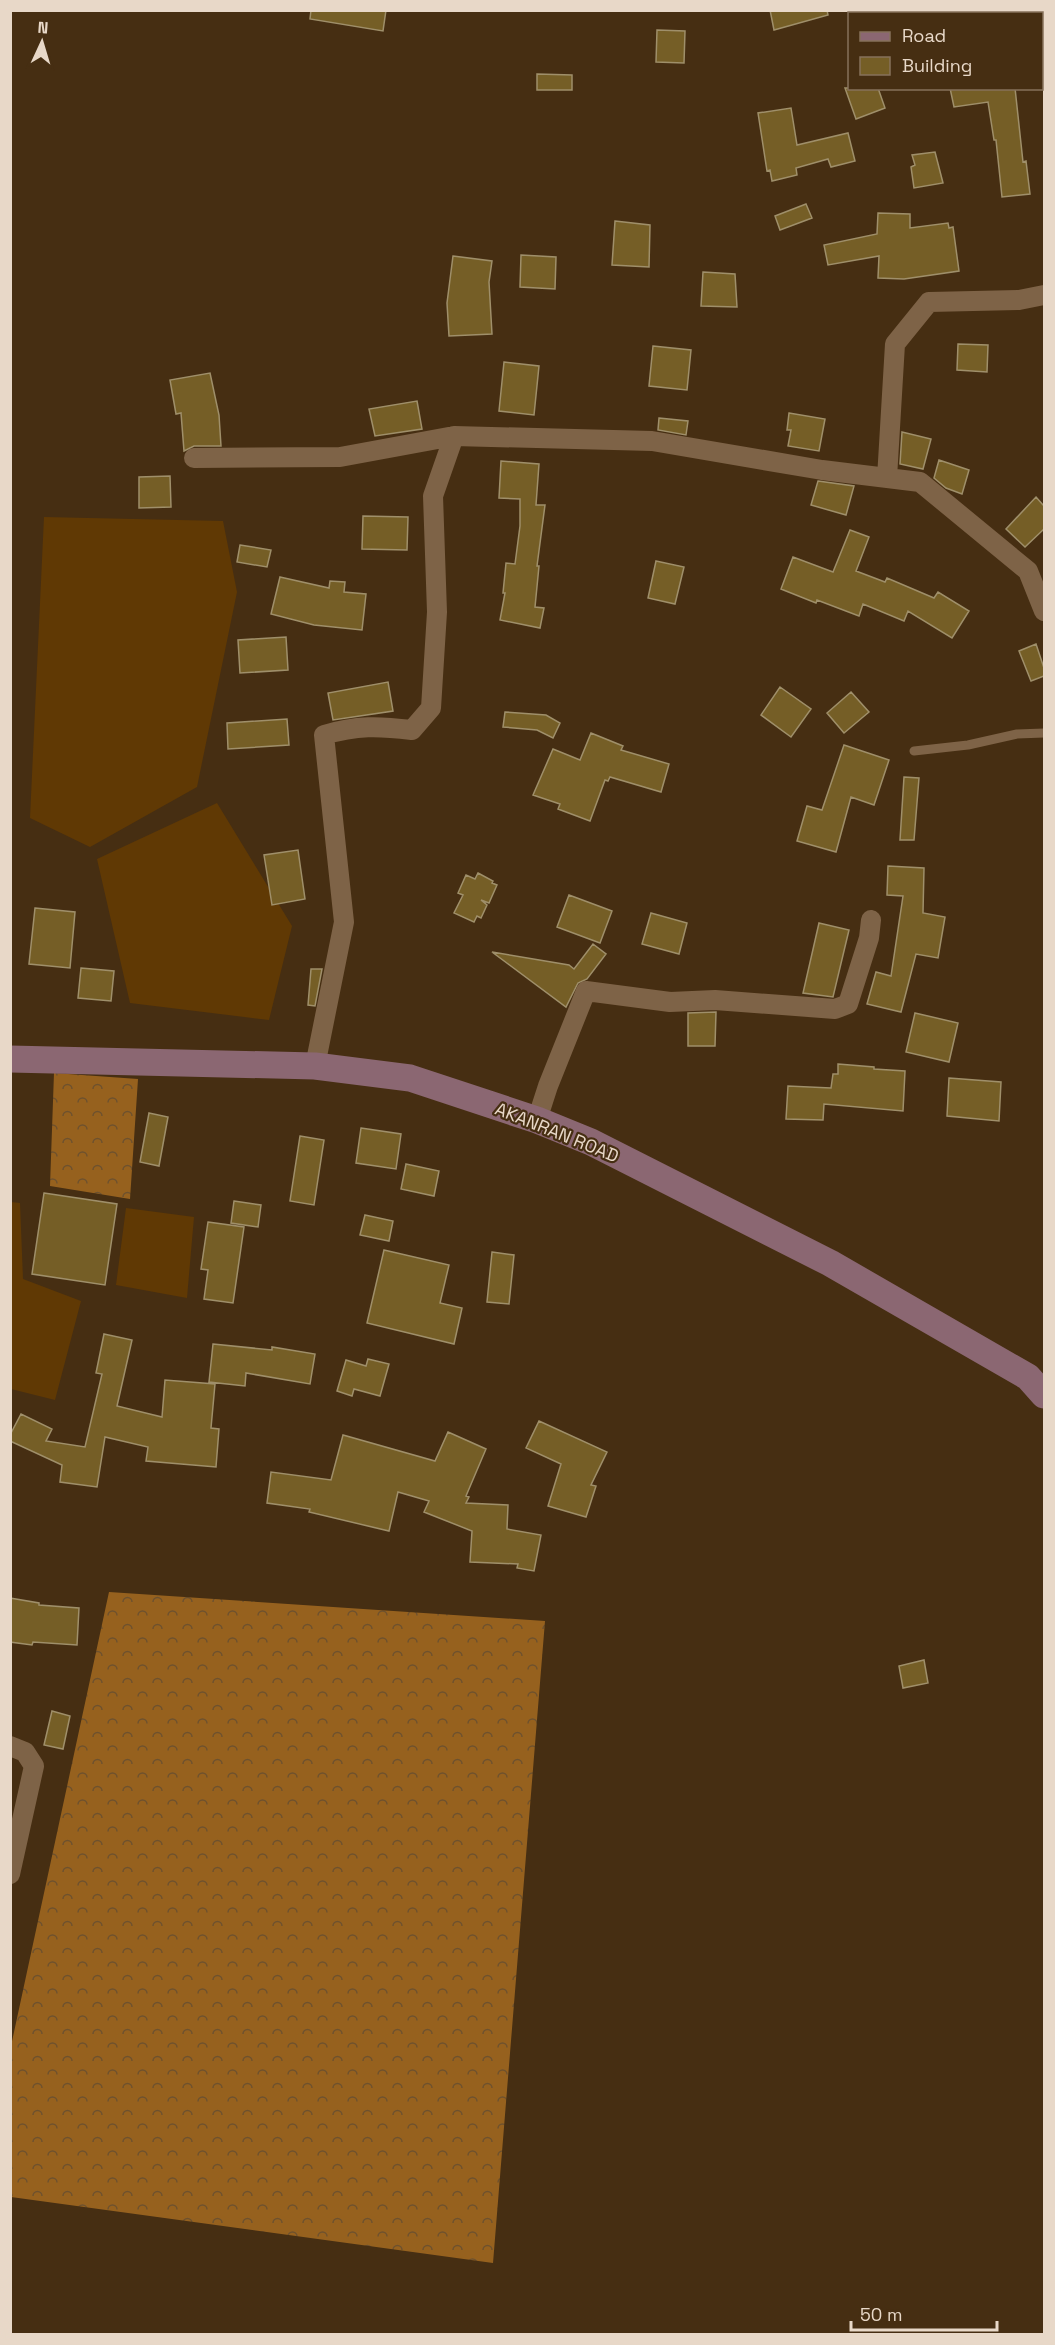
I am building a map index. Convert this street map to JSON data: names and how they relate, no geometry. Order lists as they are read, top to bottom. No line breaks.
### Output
{"streets":{"main road":["AKANRAN ROAD"]},"legend":["Road","Building"],"scale_bar":"50 m","north":"top"}
